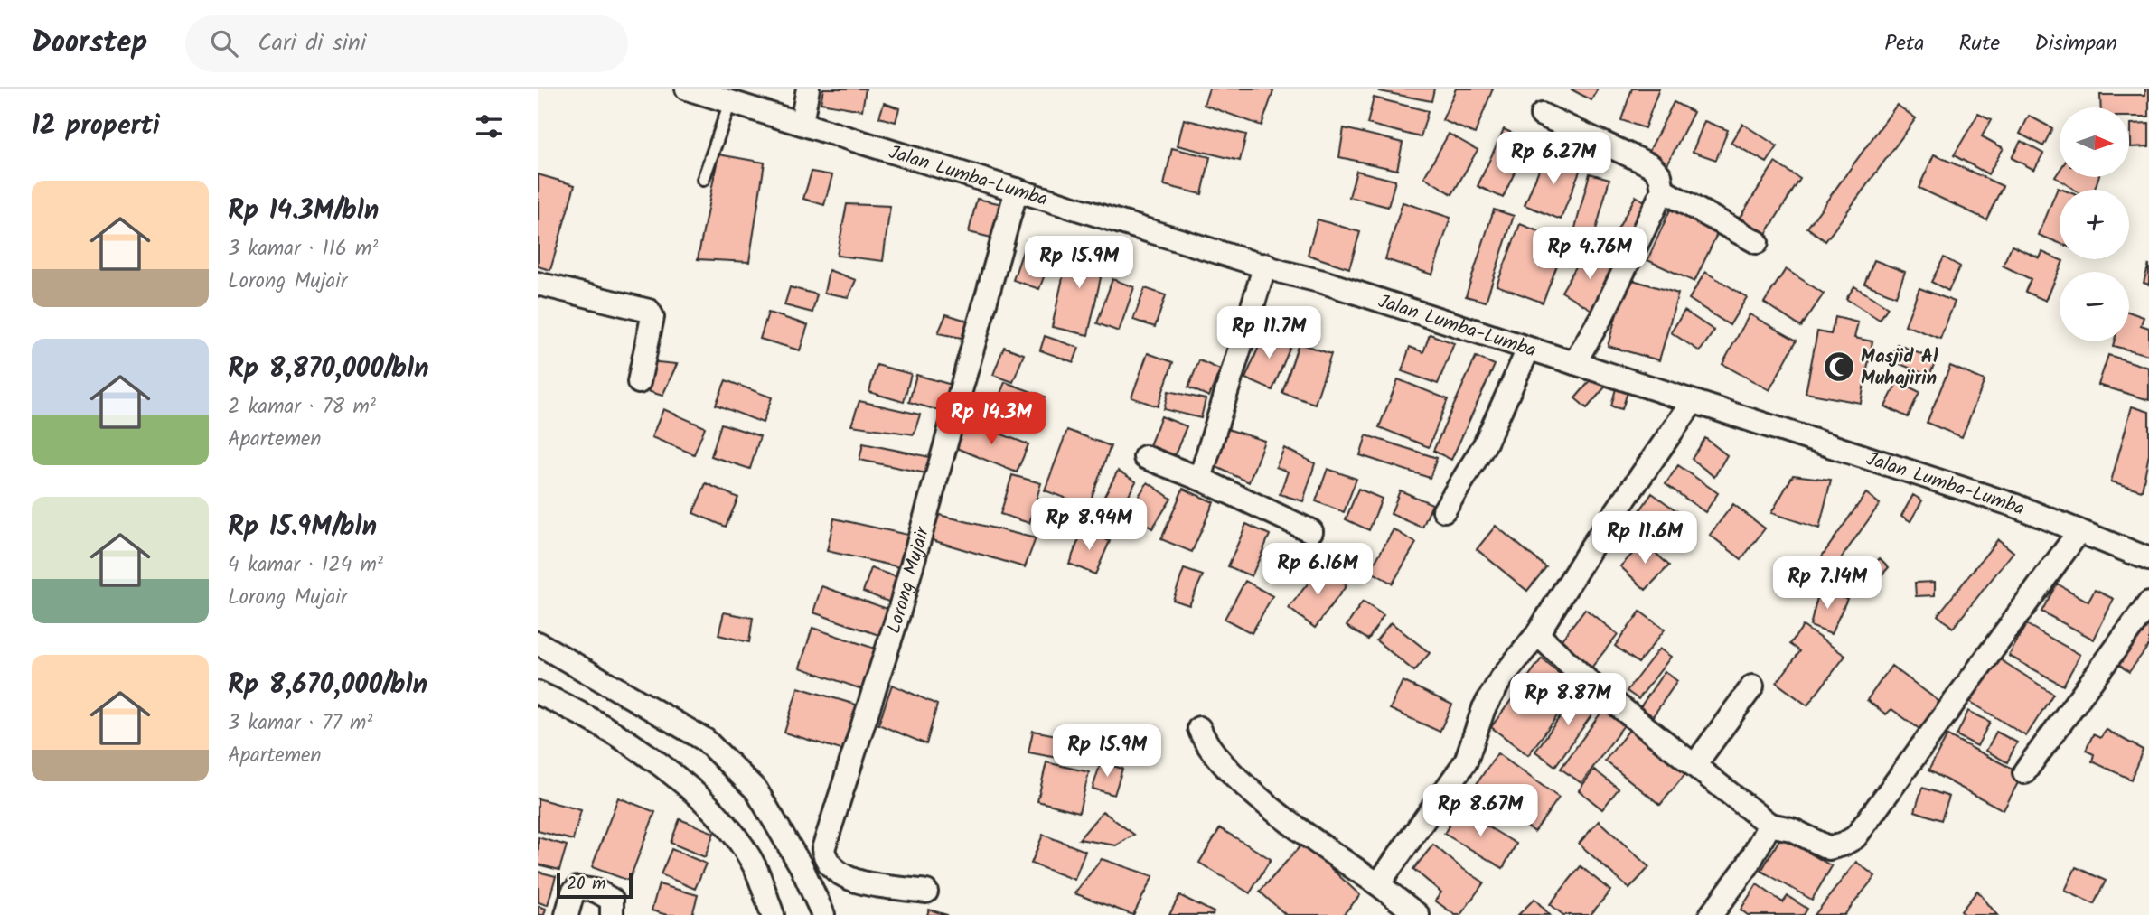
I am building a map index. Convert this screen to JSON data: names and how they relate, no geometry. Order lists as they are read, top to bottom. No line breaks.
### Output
{"streets":{"street":["Jalan Lumba-Lumba","Lorong Mujair"]},"crossings":[["Jalan Lumba-Lumba","Lorong Mujair"]],"places":{"mosque":["Masjid Al Muhajirin"]},"scale_bar":"20 m","north":"right","page":{"header":"Doorstep","search":"Cari di sini","nav":["Peta","Rute","Disimpan"],"heading":"12 properti","map_buttons":["+","−"],"price":["Rp 6.27M","Rp 4.76M","Rp 15.9M","Rp 11.7M","Rp 14.3M","Rp 8.94M","Rp 11.6M","Rp 6.16M","Rp 7.14M","Rp 8.87M","Rp 15.9M","Rp 8.67M"],"list":[{"name":"Rp 14.3M/bln","note":"3 kamar · 116 m² · Lorong Mujair"},{"name":"Rp 8,870,000/bln","note":"2 kamar · 78 m² · Apartemen"},{"name":"Rp 15.9M/bln","note":"4 kamar · 124 m² · Lorong Mujair"},{"name":"Rp 8,670,000/bln","note":"3 kamar · 77 m² · Apartemen"}],"scale":"20 m"}}
